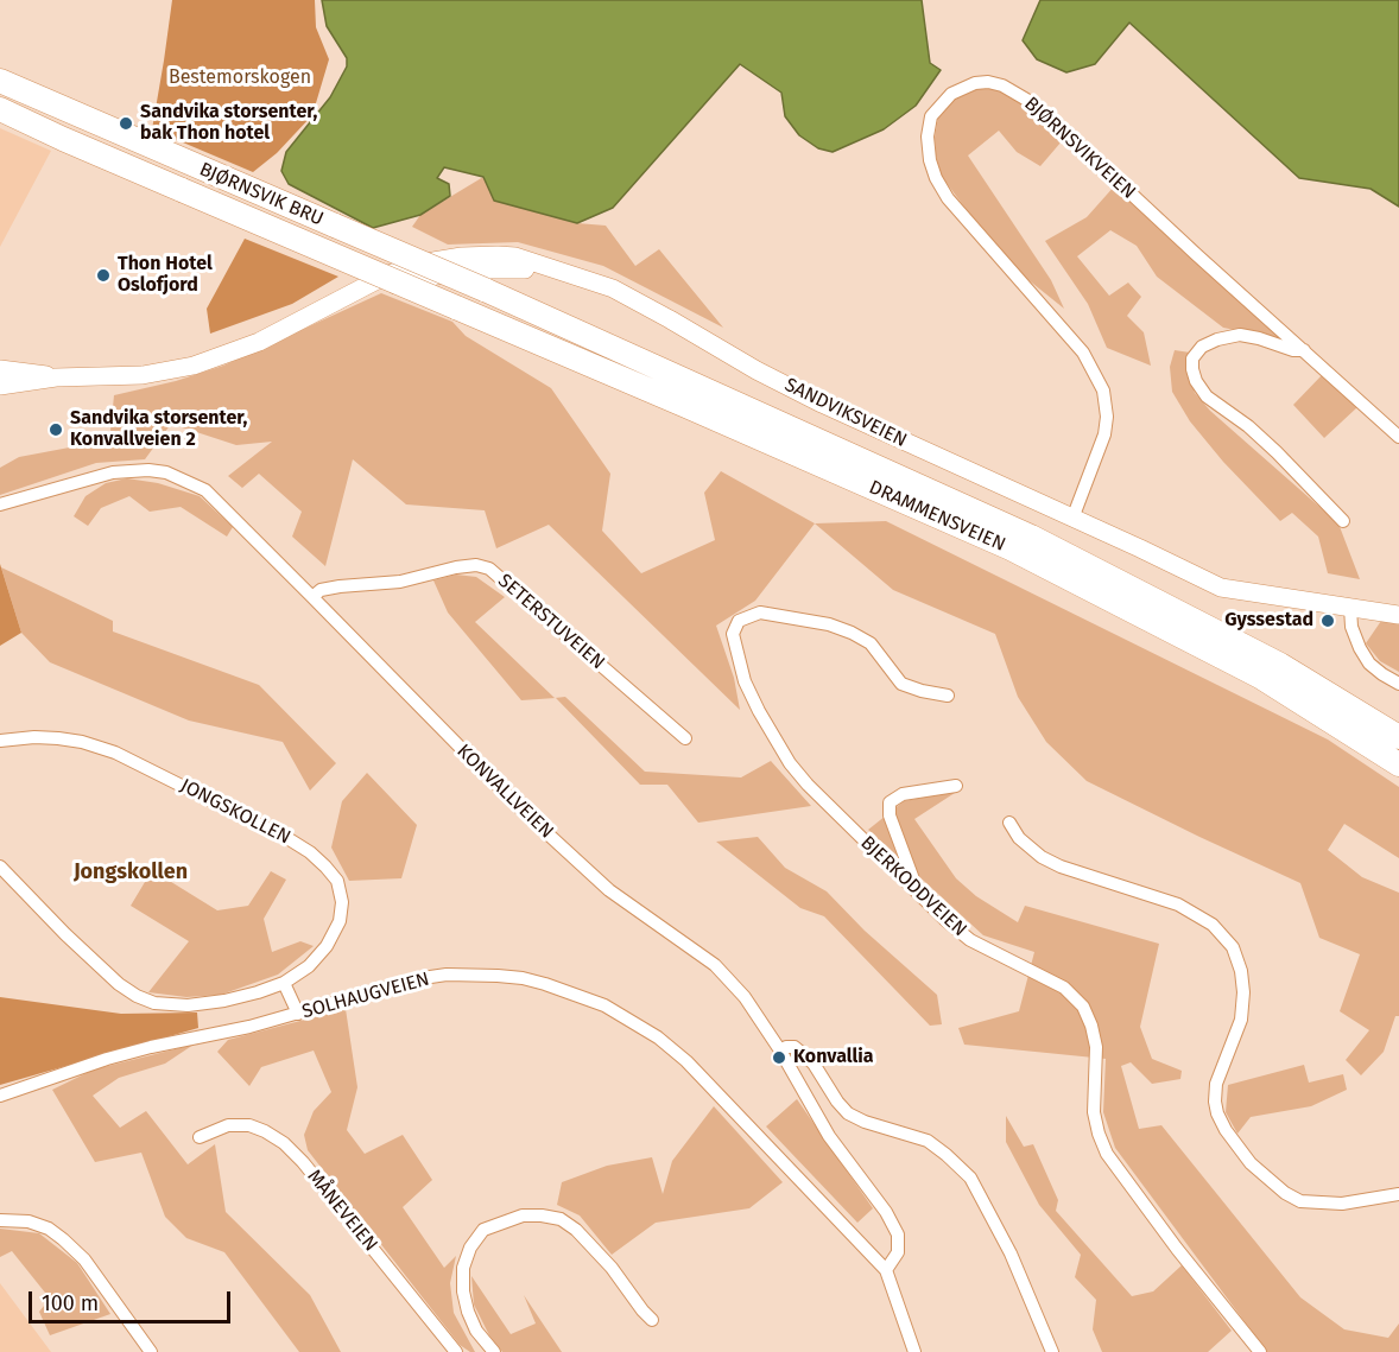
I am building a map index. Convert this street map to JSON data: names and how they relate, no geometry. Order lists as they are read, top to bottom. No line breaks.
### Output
{"streets":{"highway":["BJØRNSVIK BRU","DRAMMENSVEIEN"],"main road":["SANDVIKSVEIEN"],"street":["BJØRNSVIKVEIEN","SETERSTUVEIEN","KONVALLVEIEN","JONGSKOLLEN","BJERKODDVEIEN","SOLHAUGVEIEN","MÅNEVEIEN"]},"crossings":[["BJØRNSVIKVEIEN","SANDVIKSVEIEN"],["BJØRNSVIK BRU","DRAMMENSVEIEN"],["SETERSTUVEIEN","KONVALLVEIEN"],["KONVALLVEIEN","SOLHAUGVEIEN"]],"districts":["Jongskollen"],"parks":["Bestemorskogen"],"places":["Sandvika storsenter, bak Thon hotel","Thon Hotel Oslofjord","Sandvika storsenter, Konvallveien 2","Gyssestad","Konvallia"],"scale_bar":"100 m"}
